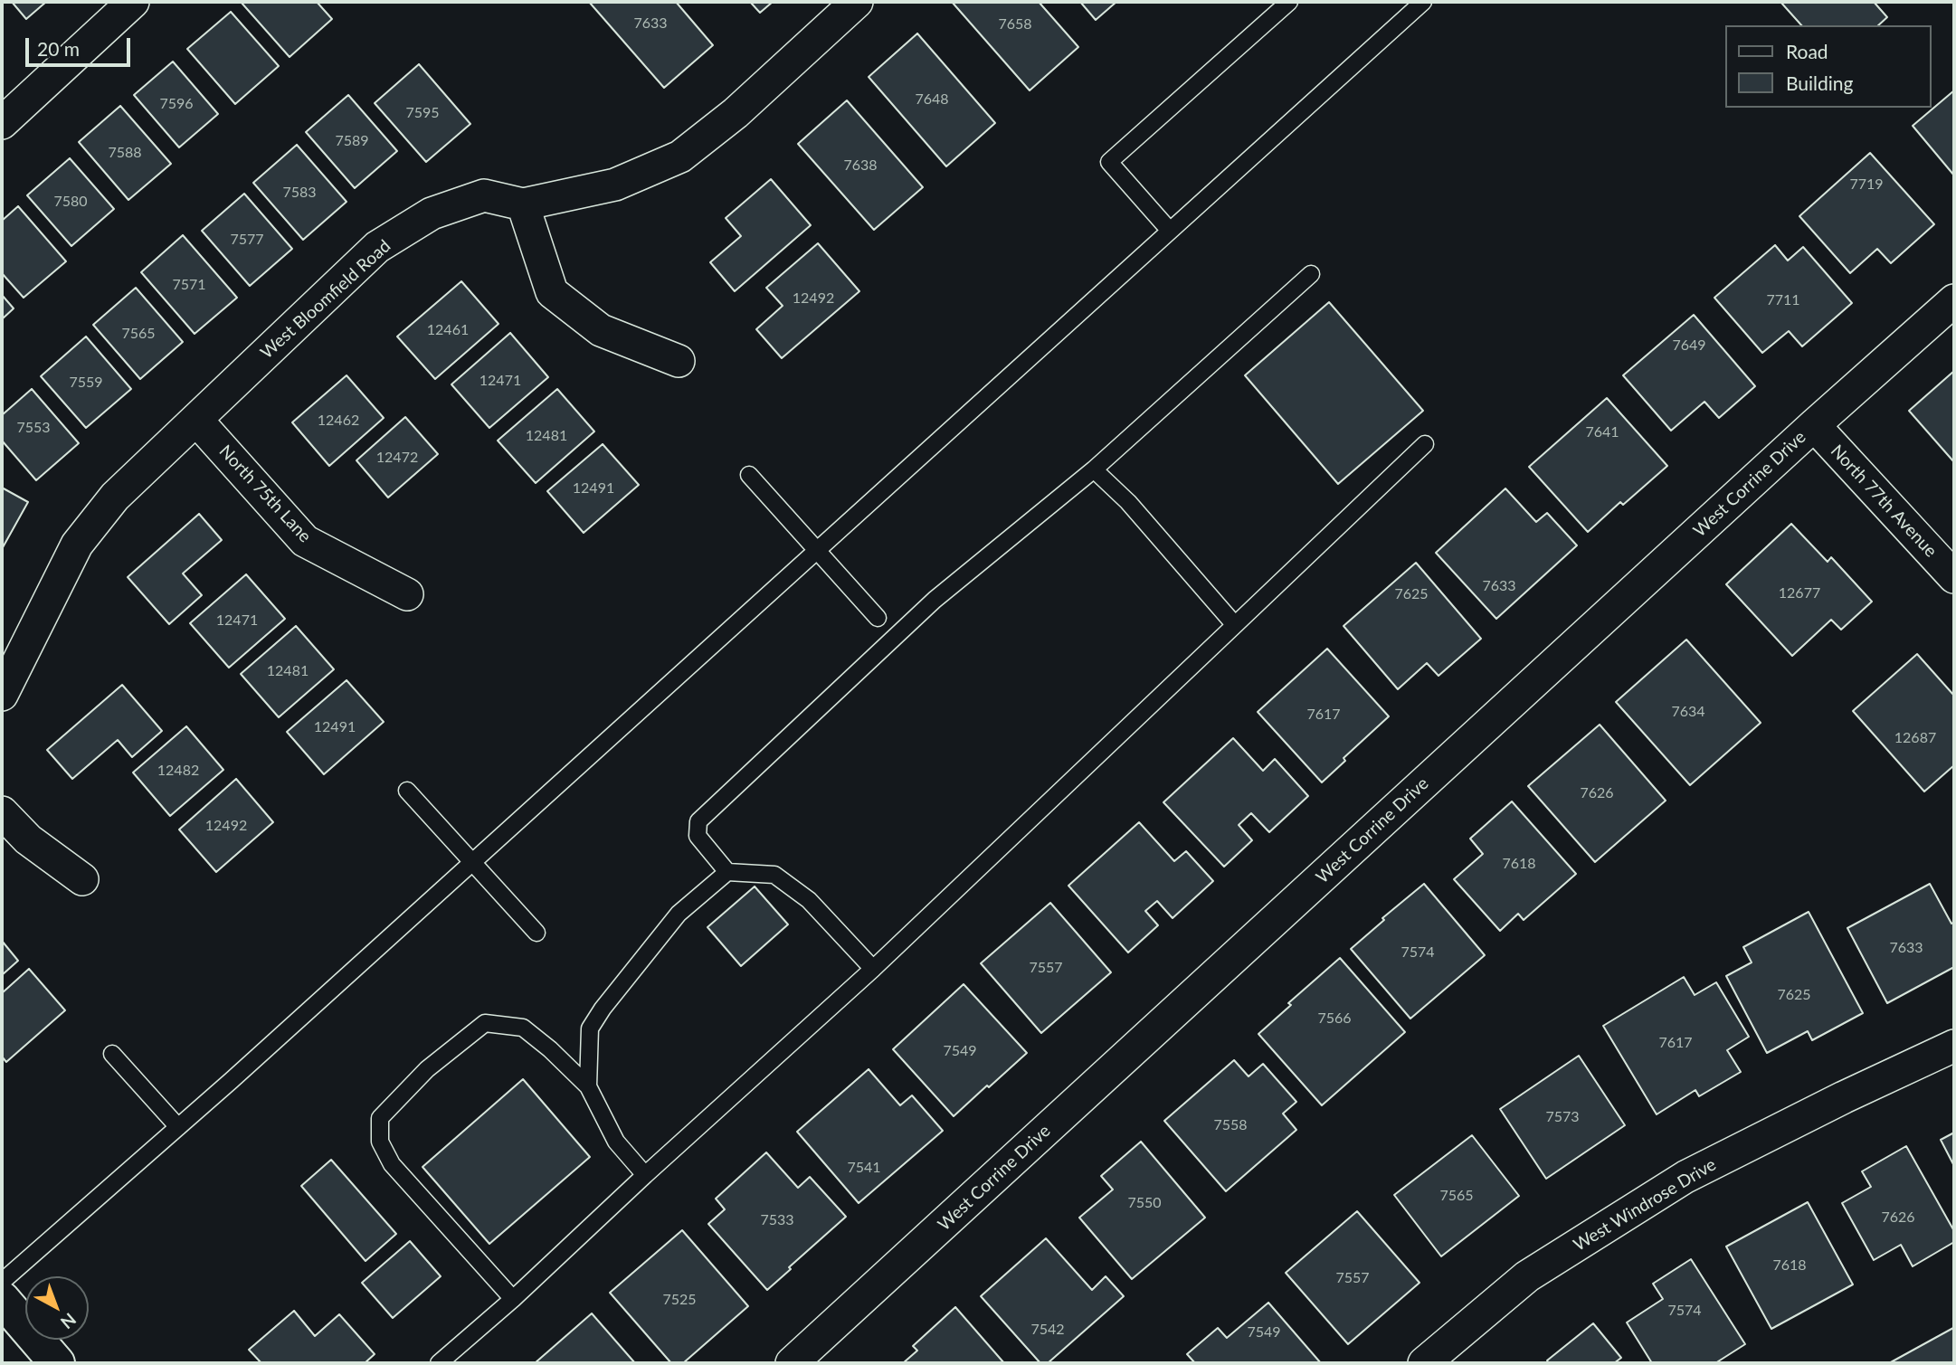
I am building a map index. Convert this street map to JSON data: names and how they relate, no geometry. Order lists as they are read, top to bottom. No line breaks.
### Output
{"streets":{"street":["West Bloomfield Road","West Corrine Drive","North 75th Lane","North 77th Avenue","West Windrose Drive"]},"crossings":[["West Bloomfield Road","North 75th Lane"],["West Corrine Drive","North 77th Avenue"]],"house_numbers":["7633","7658","7648","7596","7595","7589","7588","7638","7719","7583","7580","7577","7571","12492","7711","12461","7565","7649","12471","7559","12462","7553","7641","12481","12472","12491","7633","12677","7625","12471","12481","7634","7617","12491","12687","12482","7626","12492","7618","7633","7574","7557","7625","7566","7617","7549","7573","7558","7541","7565","7550","7626","7533","7618","7557","7525","7574","7542","7549"],"legend":["Road","Building"],"scale_bar":"20 m","north":"bottom right"}
